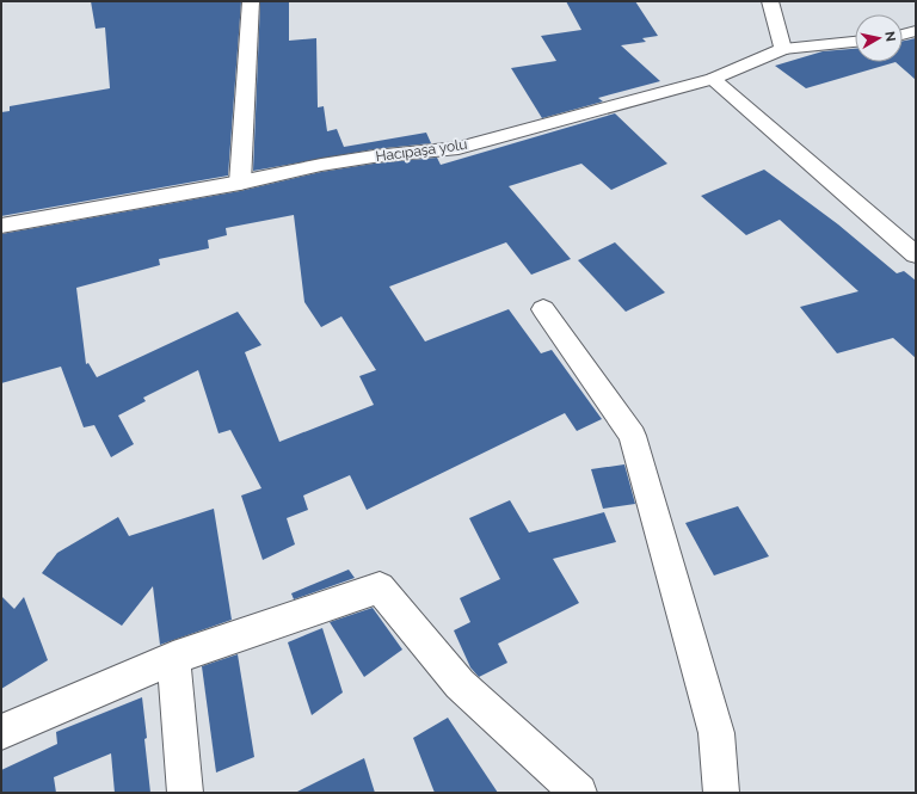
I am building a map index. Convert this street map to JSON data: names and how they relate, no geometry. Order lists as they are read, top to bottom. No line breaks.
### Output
{"streets":{"street":["Hacıpaşa yolu"]},"north":"right"}
